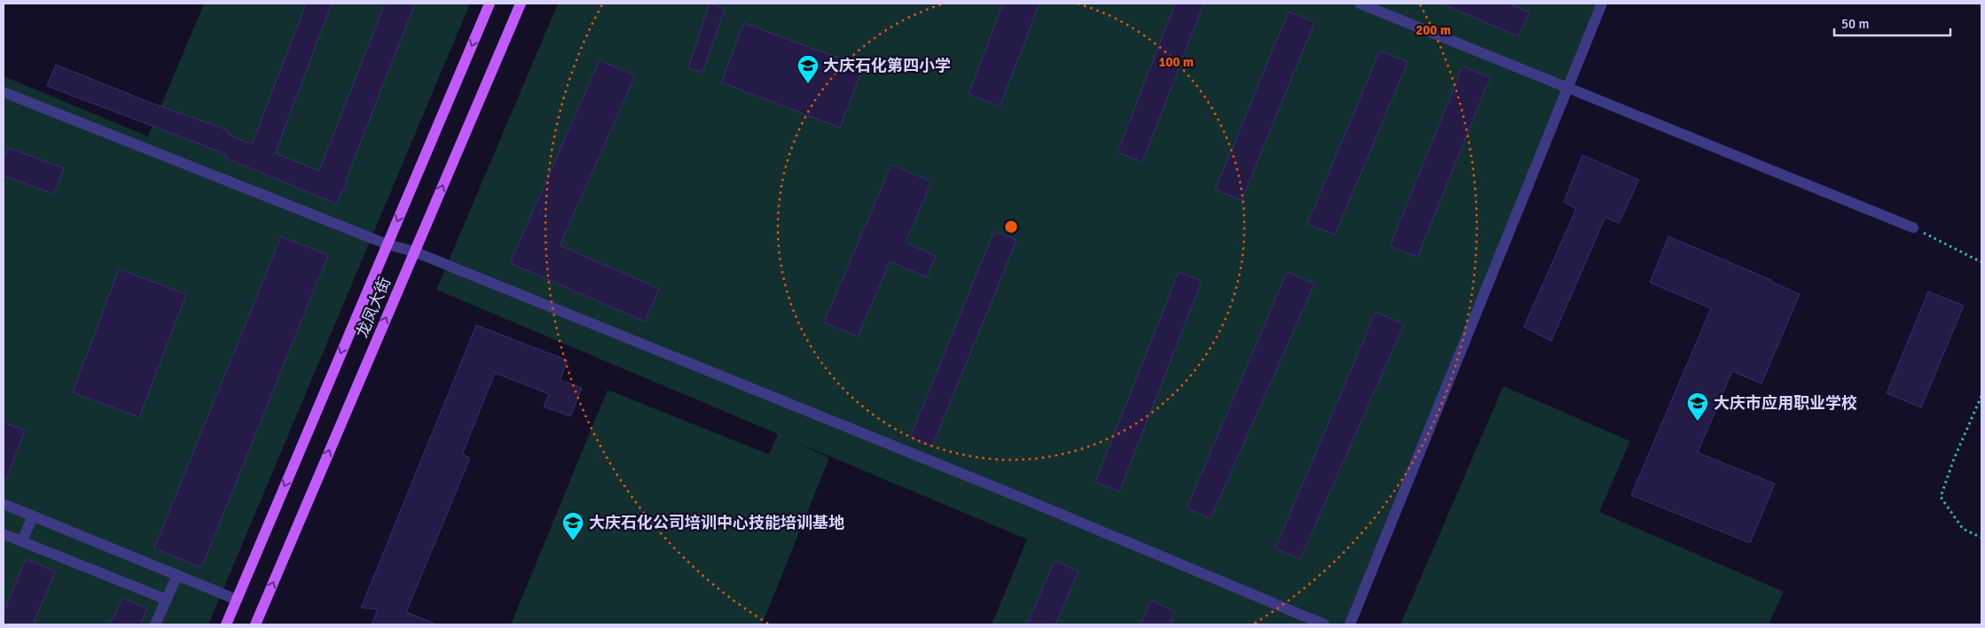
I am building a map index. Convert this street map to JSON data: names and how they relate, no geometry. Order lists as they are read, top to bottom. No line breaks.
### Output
{"streets":{"main road":["龙凤大街"]},"places":{"school or university":["大庆石化第四小学","大庆市应用职业学校","大庆石化公司培训中心技能培训基地"]},"scale_bar":"50 m","rings":["200 m","100 m"]}
